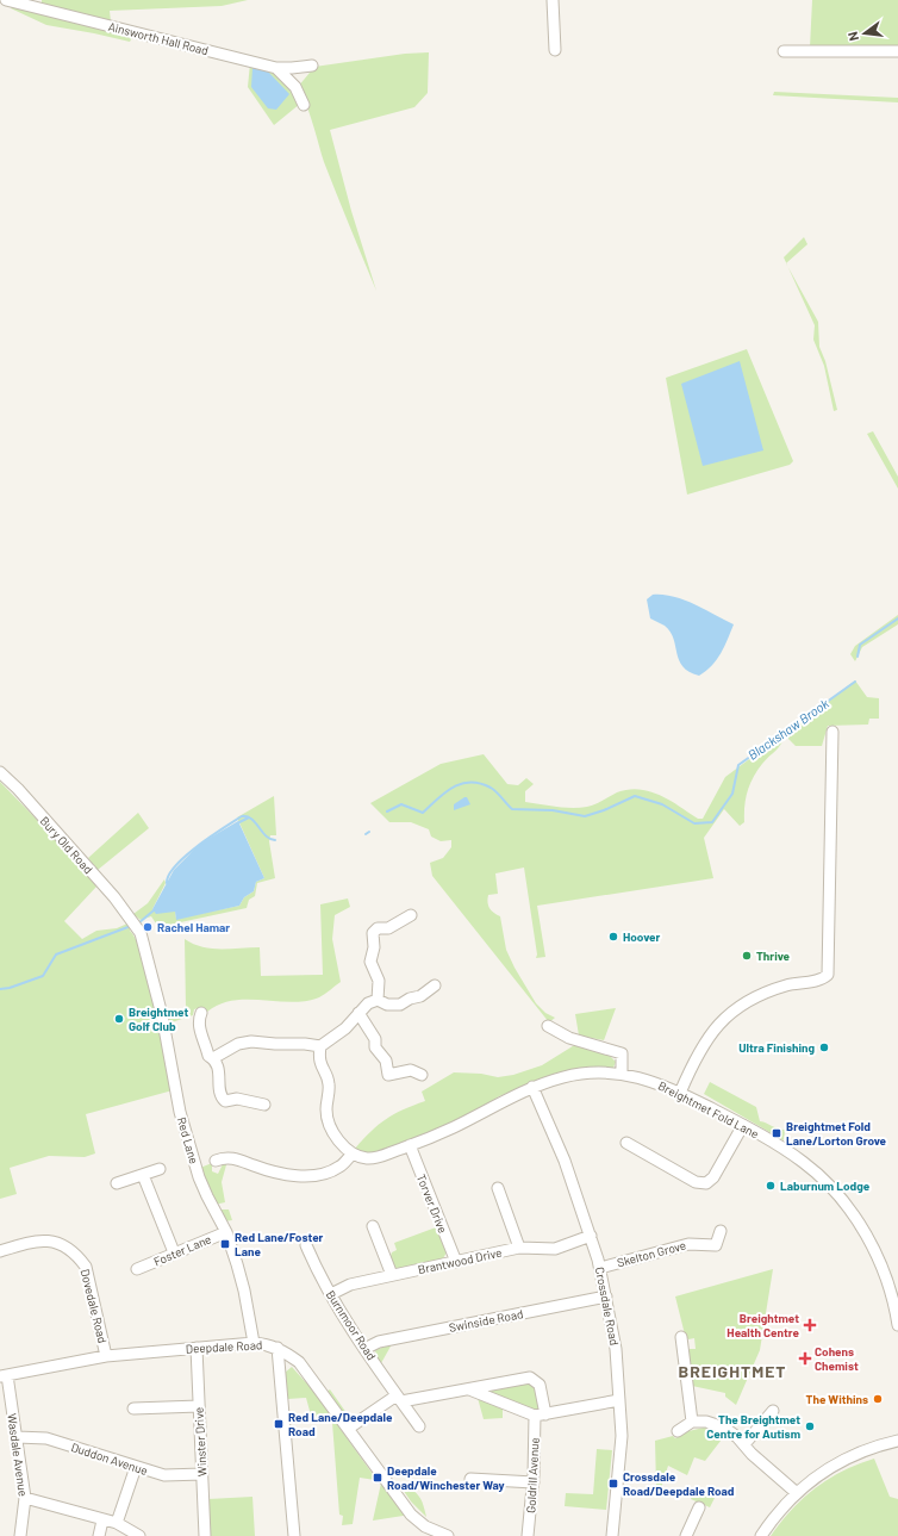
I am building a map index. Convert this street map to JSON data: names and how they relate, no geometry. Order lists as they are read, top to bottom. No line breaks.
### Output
{"streets":{"street":["Ainsworth Hall Road","Bury Old Road","Breightmet Fold Lane","Red Lane","Torver Drive","Foster Lane","Skelton Grove","Brantwood Drive","Dovedale Road","Crossdale Road","Swinside Road","Burnmoor Road","Deepdale Road","Winster Drive","Wasdale Avenue","Duddon Avenue","Goldrill Avenue"]},"crossings":[["Bury Old Road","Red Lane"],["Breightmet Fold Lane","Torver Drive"],["Breightmet Fold Lane","Crossdale Road"],["Red Lane","Foster Lane"],["Red Lane","Deepdale Road"],["Torver Drive","Brantwood Drive"],["Skelton Grove","Crossdale Road"],["Brantwood Drive","Crossdale Road"],["Brantwood Drive","Burnmoor Road"],["Dovedale Road","Deepdale Road"],["Crossdale Road","Swinside Road"],["Swinside Road","Burnmoor Road"],["Deepdale Road","Winster Drive"],["Deepdale Road","Wasdale Avenue"],["Winster Drive","Duddon Avenue"],["Wasdale Avenue","Duddon Avenue"]],"districts":["BREIGHTMET"],"water":["Blackshaw Brook"],"places":{"other":["Rachel Hamar","Hoover","Thrive","Breightmet Golf Club","Ultra Finishing","Laburnum Lodge","The Withins","The Breightmet Centre for Autism"],"transit":["Breightmet Fold Lane/Lorton Grove","Red Lane/Foster Lane","Red Lane/Deepdale Road","Deepdale Road/Winchester Way","Crossdale Road/Deepdale Road"],"health":["Breightmet Health Centre","Cohens Chemist"]},"north":"left"}
